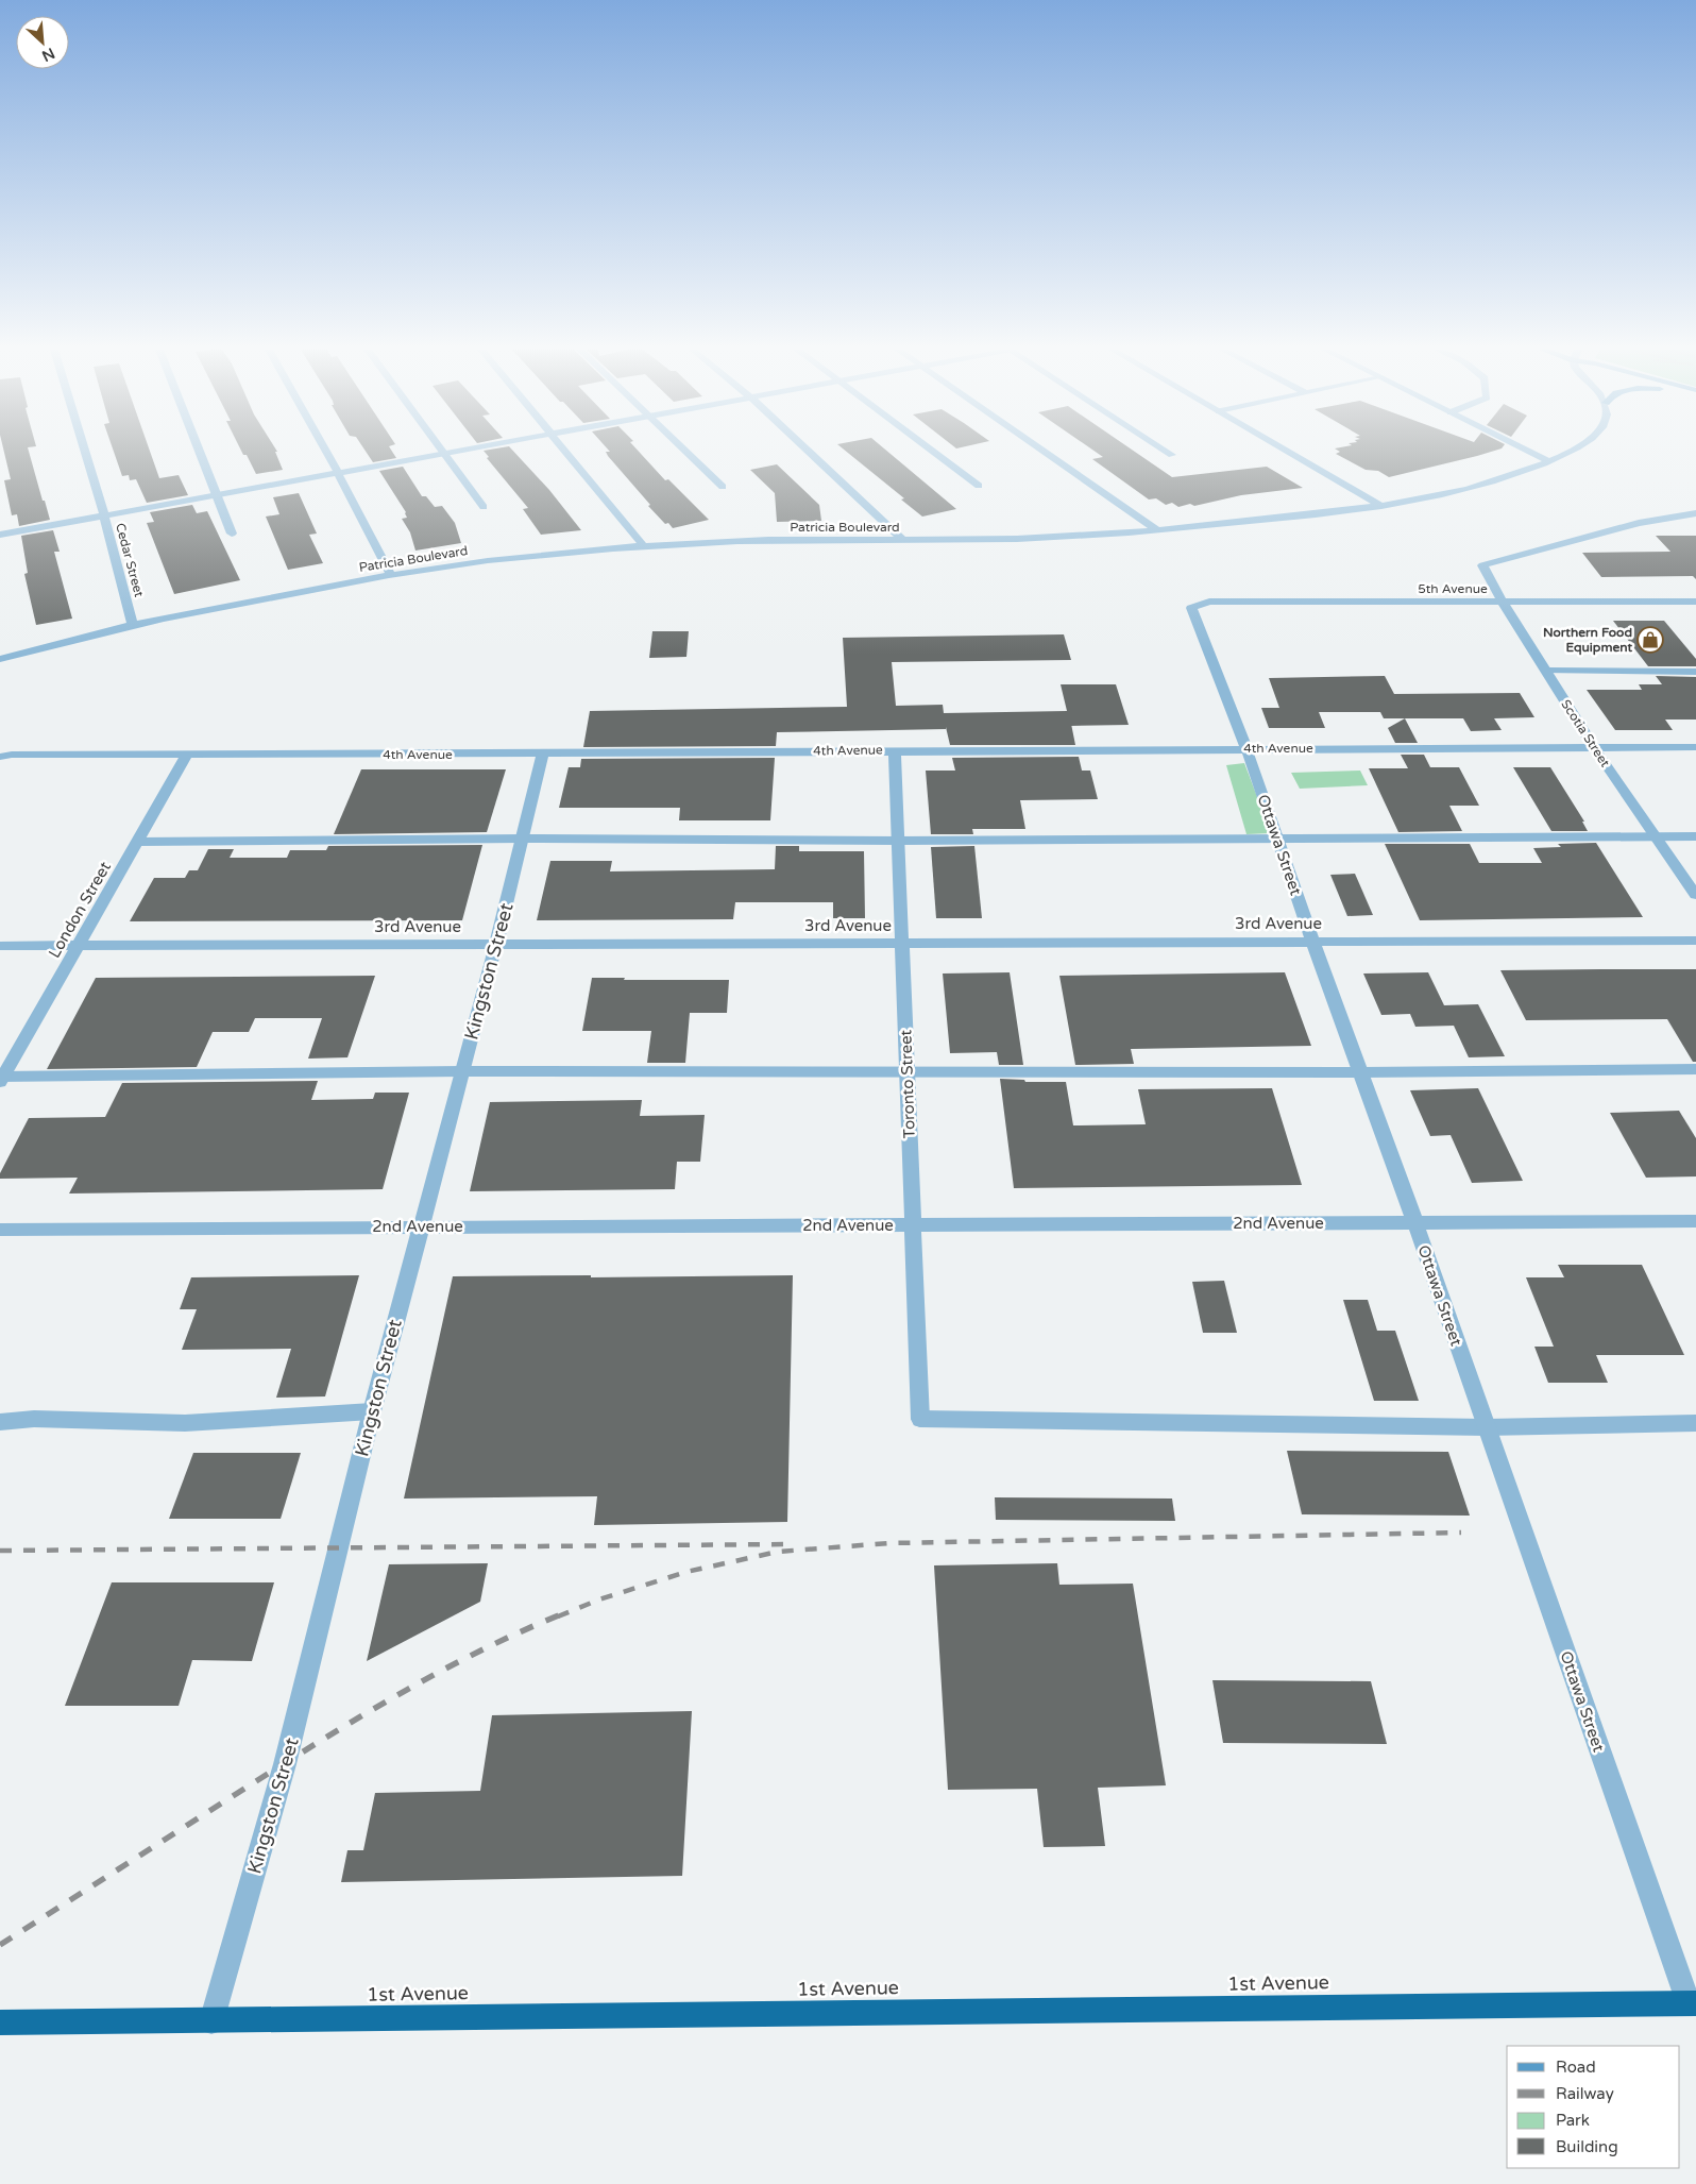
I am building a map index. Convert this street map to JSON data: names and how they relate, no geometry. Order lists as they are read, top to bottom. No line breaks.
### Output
{"streets":{"highway":["1st Avenue"],"street":["Patricia Boulevard","Cedar Street","5th Avenue","Scotia Street","4th Avenue","Ottawa Street","London Street","3rd Avenue","Kingston Street","Toronto Street","2nd Avenue"]},"crossings":[["Patricia Boulevard","Cedar Street"],["5th Avenue","Scotia Street"],["5th Avenue","Ottawa Street"],["Scotia Street","4th Avenue"],["4th Avenue","Ottawa Street"],["4th Avenue","London Street"],["4th Avenue","Kingston Street"],["4th Avenue","Toronto Street"],["Ottawa Street","3rd Avenue"],["Ottawa Street","Toronto Street"],["Ottawa Street","2nd Avenue"],["Ottawa Street","1st Avenue"],["London Street","3rd Avenue"],["3rd Avenue","Kingston Street"],["3rd Avenue","Toronto Street"],["Kingston Street","2nd Avenue"],["Kingston Street","1st Avenue"],["Toronto Street","2nd Avenue"]],"places":{"shop":["Northern Food Equipment"]},"legend":["Road","Railway","Park","Building"],"north":"bottom right"}
